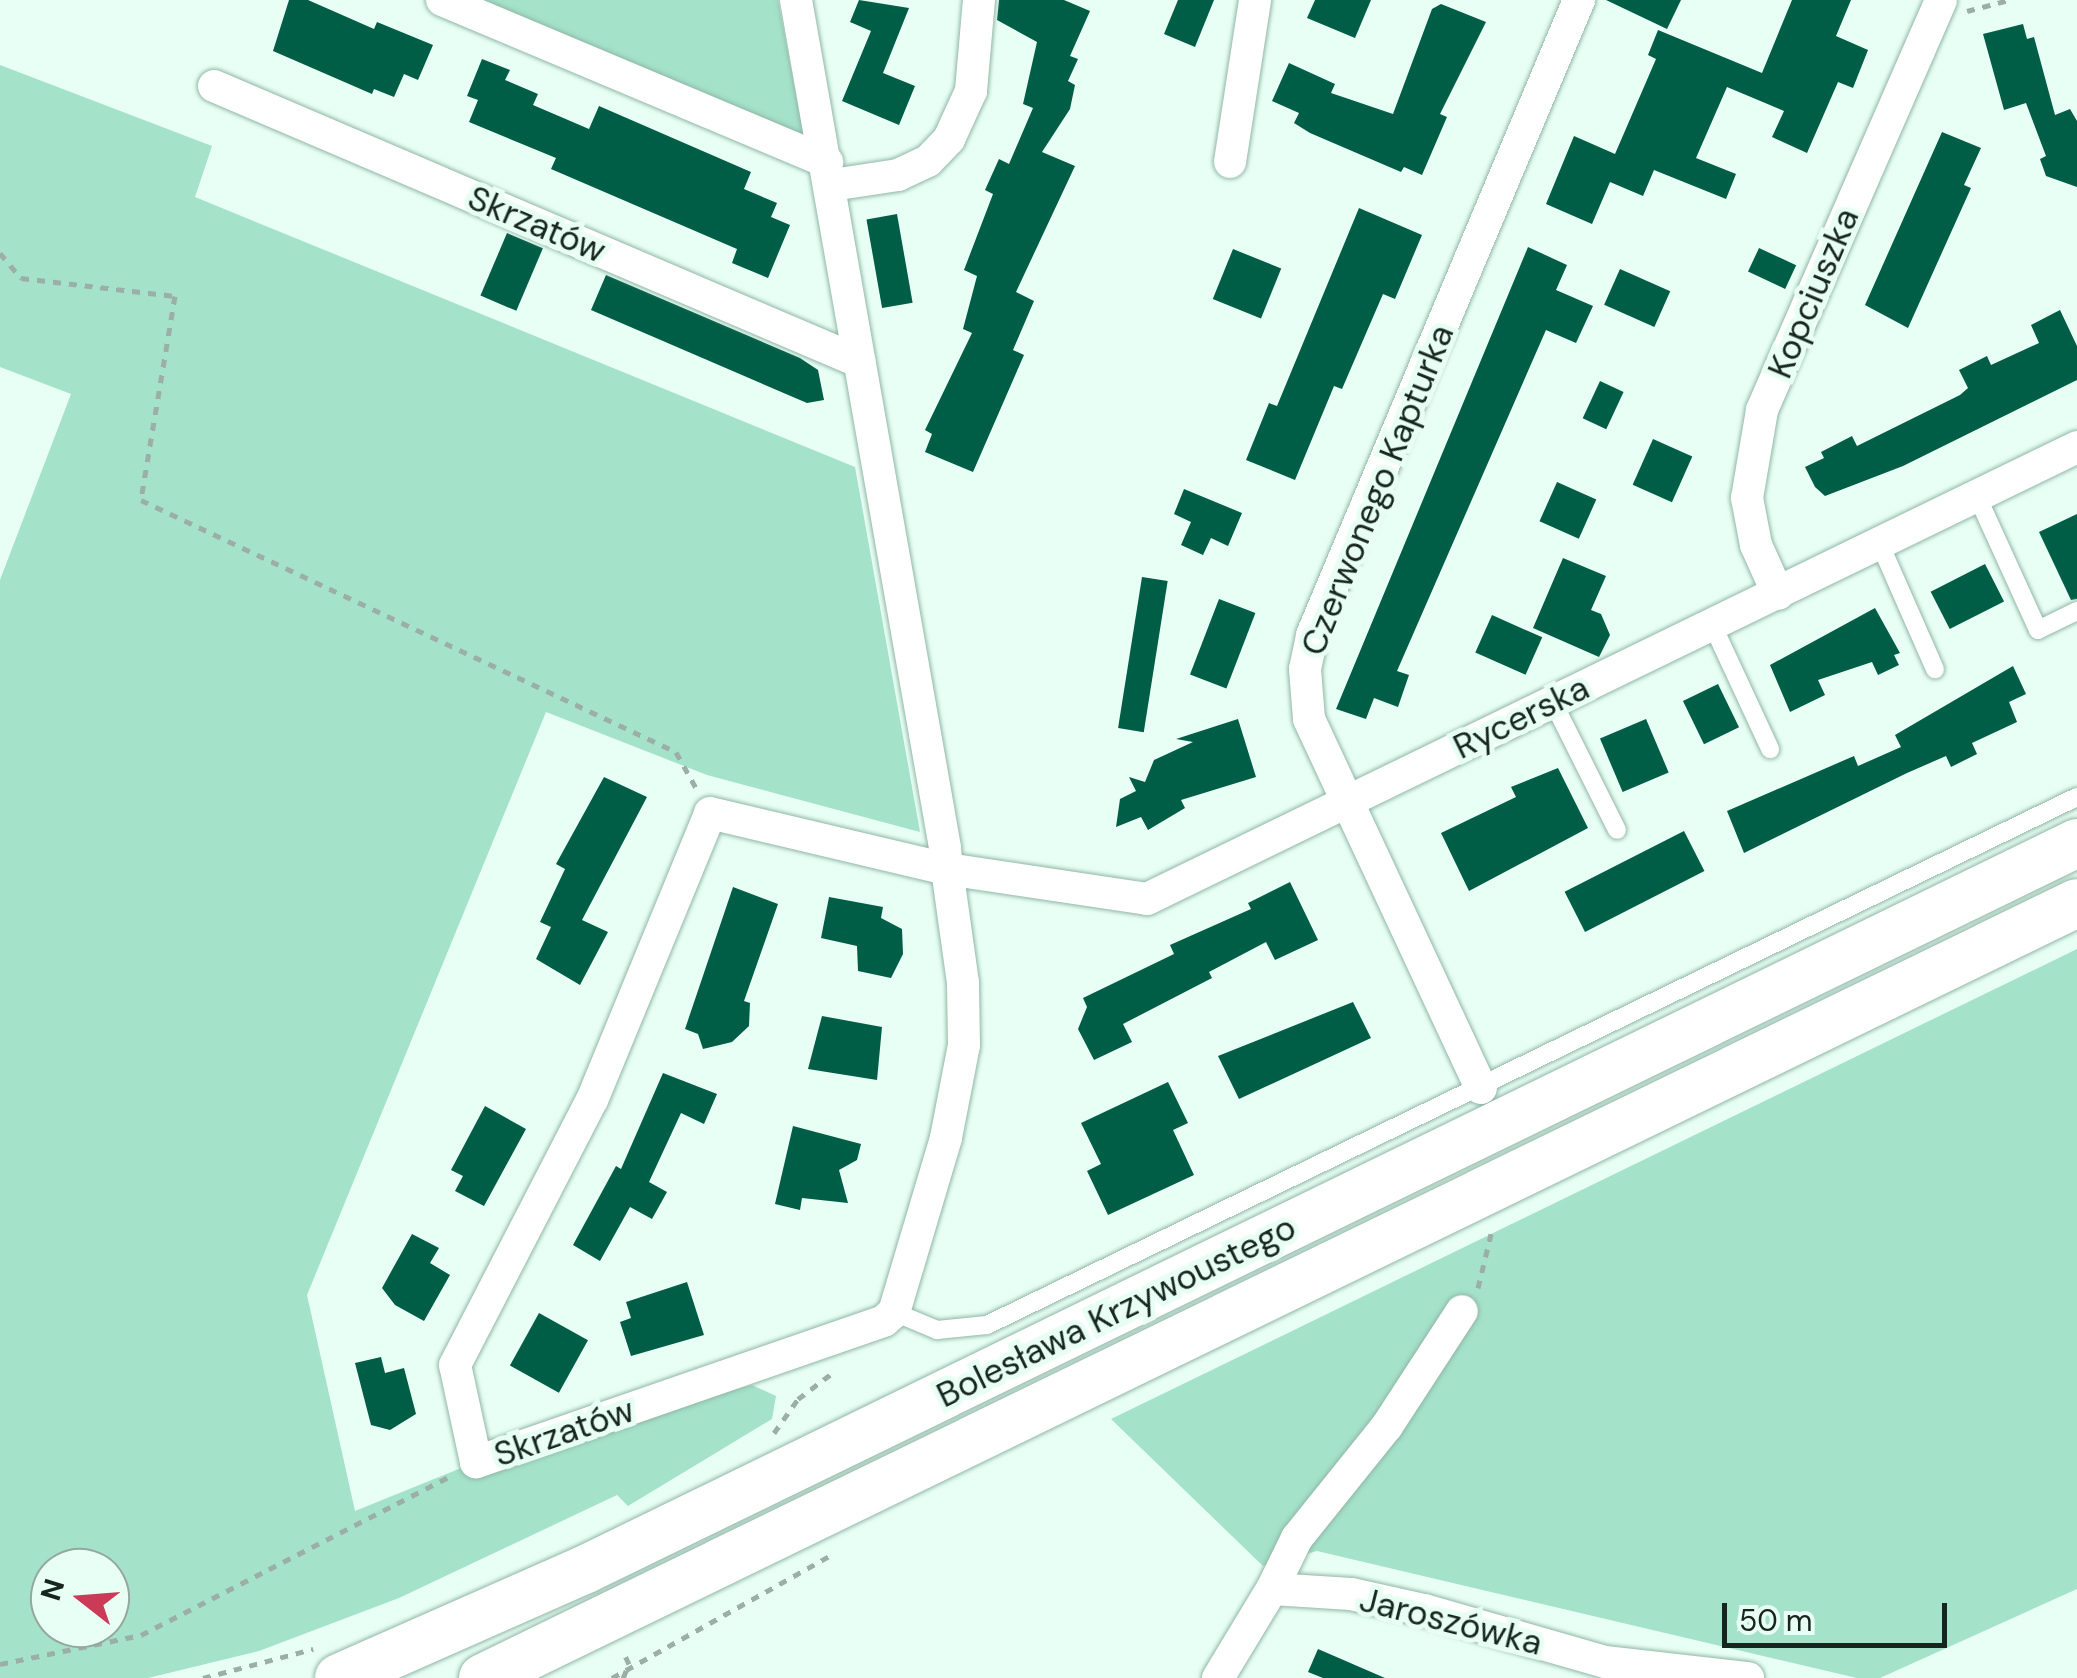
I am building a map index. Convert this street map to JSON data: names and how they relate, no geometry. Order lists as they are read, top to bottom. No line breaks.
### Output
{"streets":{"main road":["Bolesława Krzywoustego"],"street":["Skrzatów","Kopciuszka","Czerwonego Kapturka","Rycerska","Jaroszówka"]},"crossings":[["Kopciuszka","Rycerska"],["Czerwonego Kapturka","Rycerska"]],"scale_bar":"50 m","north":"left"}
